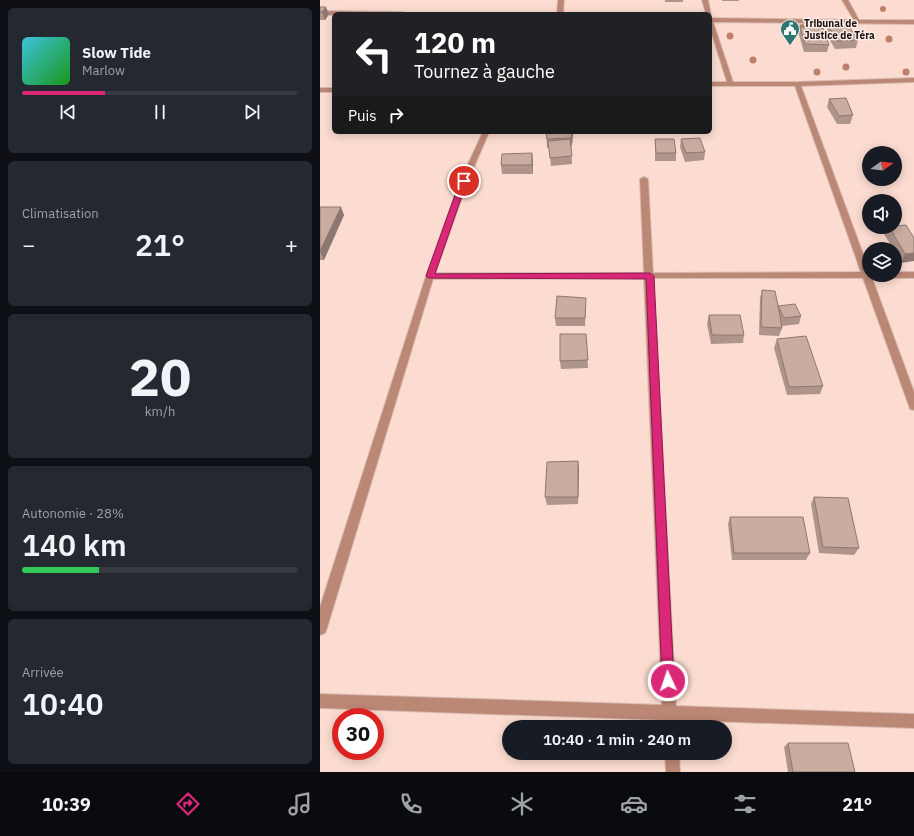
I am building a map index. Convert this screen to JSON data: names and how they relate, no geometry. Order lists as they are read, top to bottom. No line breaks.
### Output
{"places":{"public building":["Tribunal de Justice de Téra"]},"north":"right","page":{"turn":["120 m","Tournez à gauche"],"song":["Slow Tide","Marlow"],"then":"Puis","tile":["Climatisation",["20","km/h"],["Autonomie · 28%","140 km"],["Arrivée","10:40"]],"heat":["−","21°","+"],"limit":"30","trip":"10:40 · 1 min · 240 m","tabs":["10:39","21°"]}}
